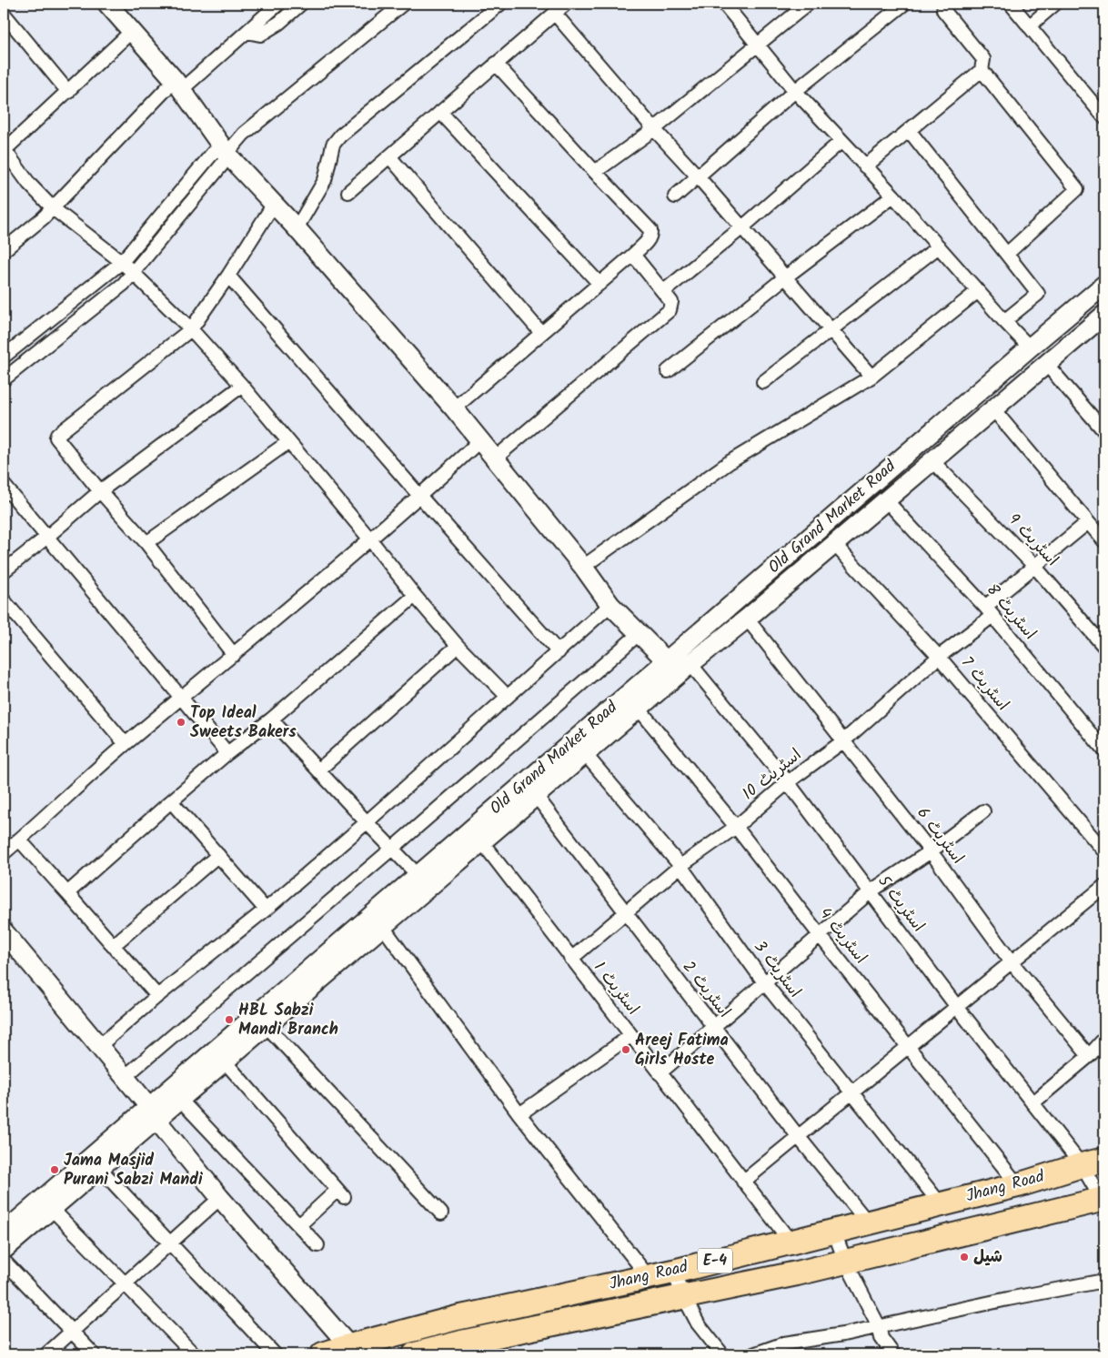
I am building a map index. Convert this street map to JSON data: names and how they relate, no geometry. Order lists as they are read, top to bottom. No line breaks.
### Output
{"streets":{"highway":["Jhang Road","E-4"],"street":["Old Grand Market Road","اسٹریٹ 9","اسٹریٹ 8","اسٹریٹ 7","اسٹریٹ 10","اسٹریٹ 6","اسٹریٹ 5","اسٹریٹ 4","اسٹریٹ 3","اسٹریٹ 1","اسٹریٹ 2"]},"crossings":[["Old Grand Market Road","اسٹریٹ 9"],["Old Grand Market Road","اسٹریٹ 8"],["Old Grand Market Road","اسٹریٹ 7"],["Old Grand Market Road","اسٹریٹ 6"],["Old Grand Market Road","اسٹریٹ 5"],["Old Grand Market Road","اسٹریٹ 4"],["Old Grand Market Road","اسٹریٹ 3"],["Old Grand Market Road","اسٹریٹ 1"],["Old Grand Market Road","اسٹریٹ 2"],["اسٹریٹ 9","اسٹریٹ 10"],["اسٹریٹ 8","اسٹریٹ 10"],["اسٹریٹ 7","اسٹریٹ 10"],["اسٹریٹ 10","اسٹریٹ 6"],["اسٹریٹ 10","اسٹریٹ 5"],["اسٹریٹ 10","اسٹریٹ 4"],["اسٹریٹ 10","اسٹریٹ 3"],["اسٹریٹ 10","اسٹریٹ 1"],["اسٹریٹ 10","اسٹریٹ 2"],["اسٹریٹ 5","Jhang Road"],["اسٹریٹ 4","Jhang Road"],["اسٹریٹ 3","Jhang Road"],["اسٹریٹ 1","Jhang Road"],["اسٹریٹ 2","Jhang Road"]],"places":["Top Ideal Sweets Bakers","HBL Sabzi Mandi Branch","Areej Fatima Girls Hoste","Jama Masjid Purani Sabzi Mandi","شیل"]}
